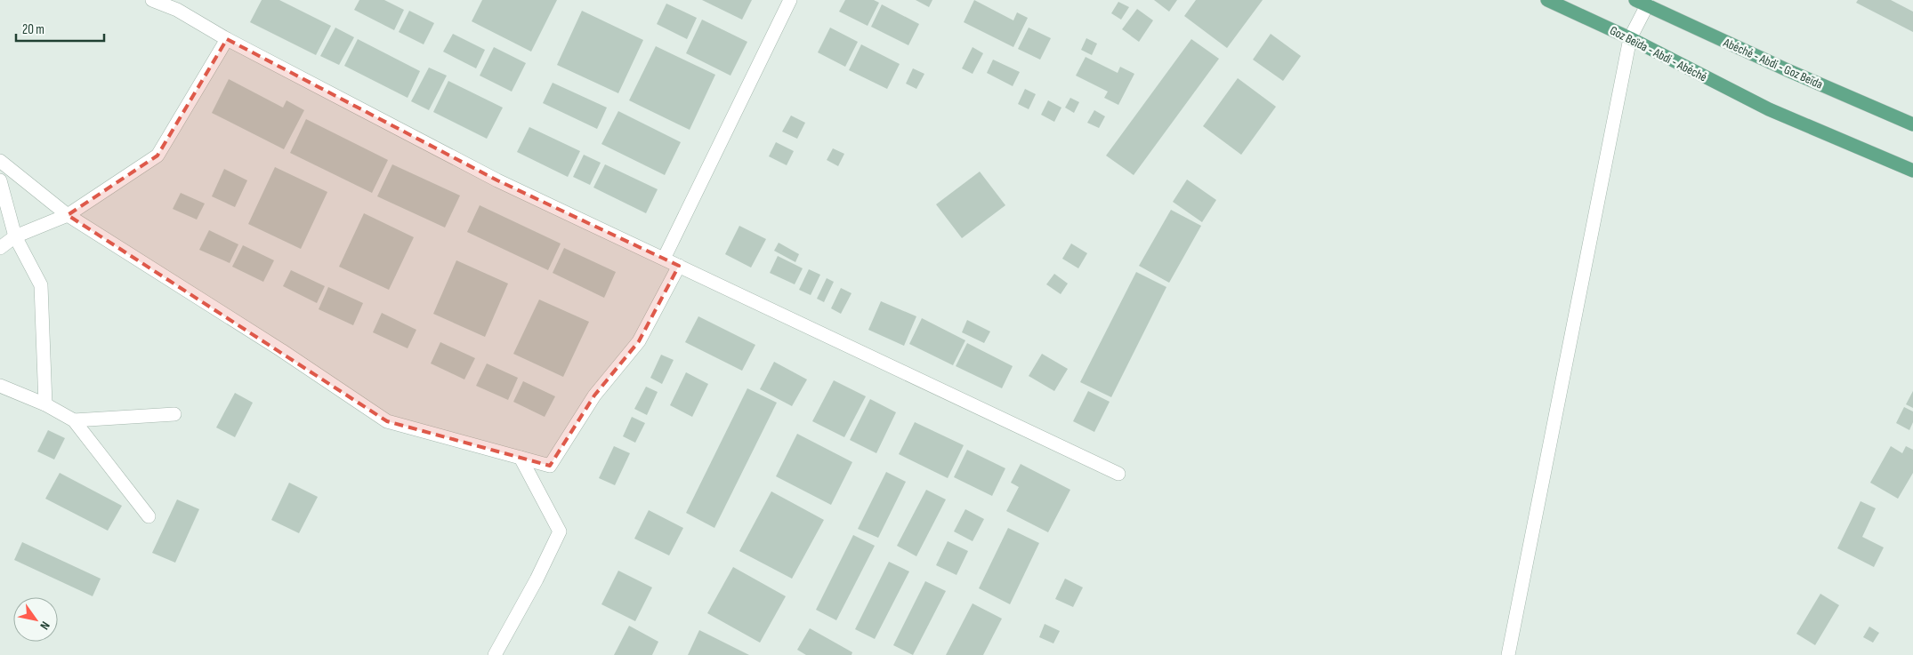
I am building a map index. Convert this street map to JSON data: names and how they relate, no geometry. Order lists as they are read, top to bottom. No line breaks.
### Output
{"streets":{"main road":["Goz Beïda - Abdi - Abéché","Abéché - Abdi - Goz Beïda"]},"scale_bar":"20 m","north":"bottom right"}
